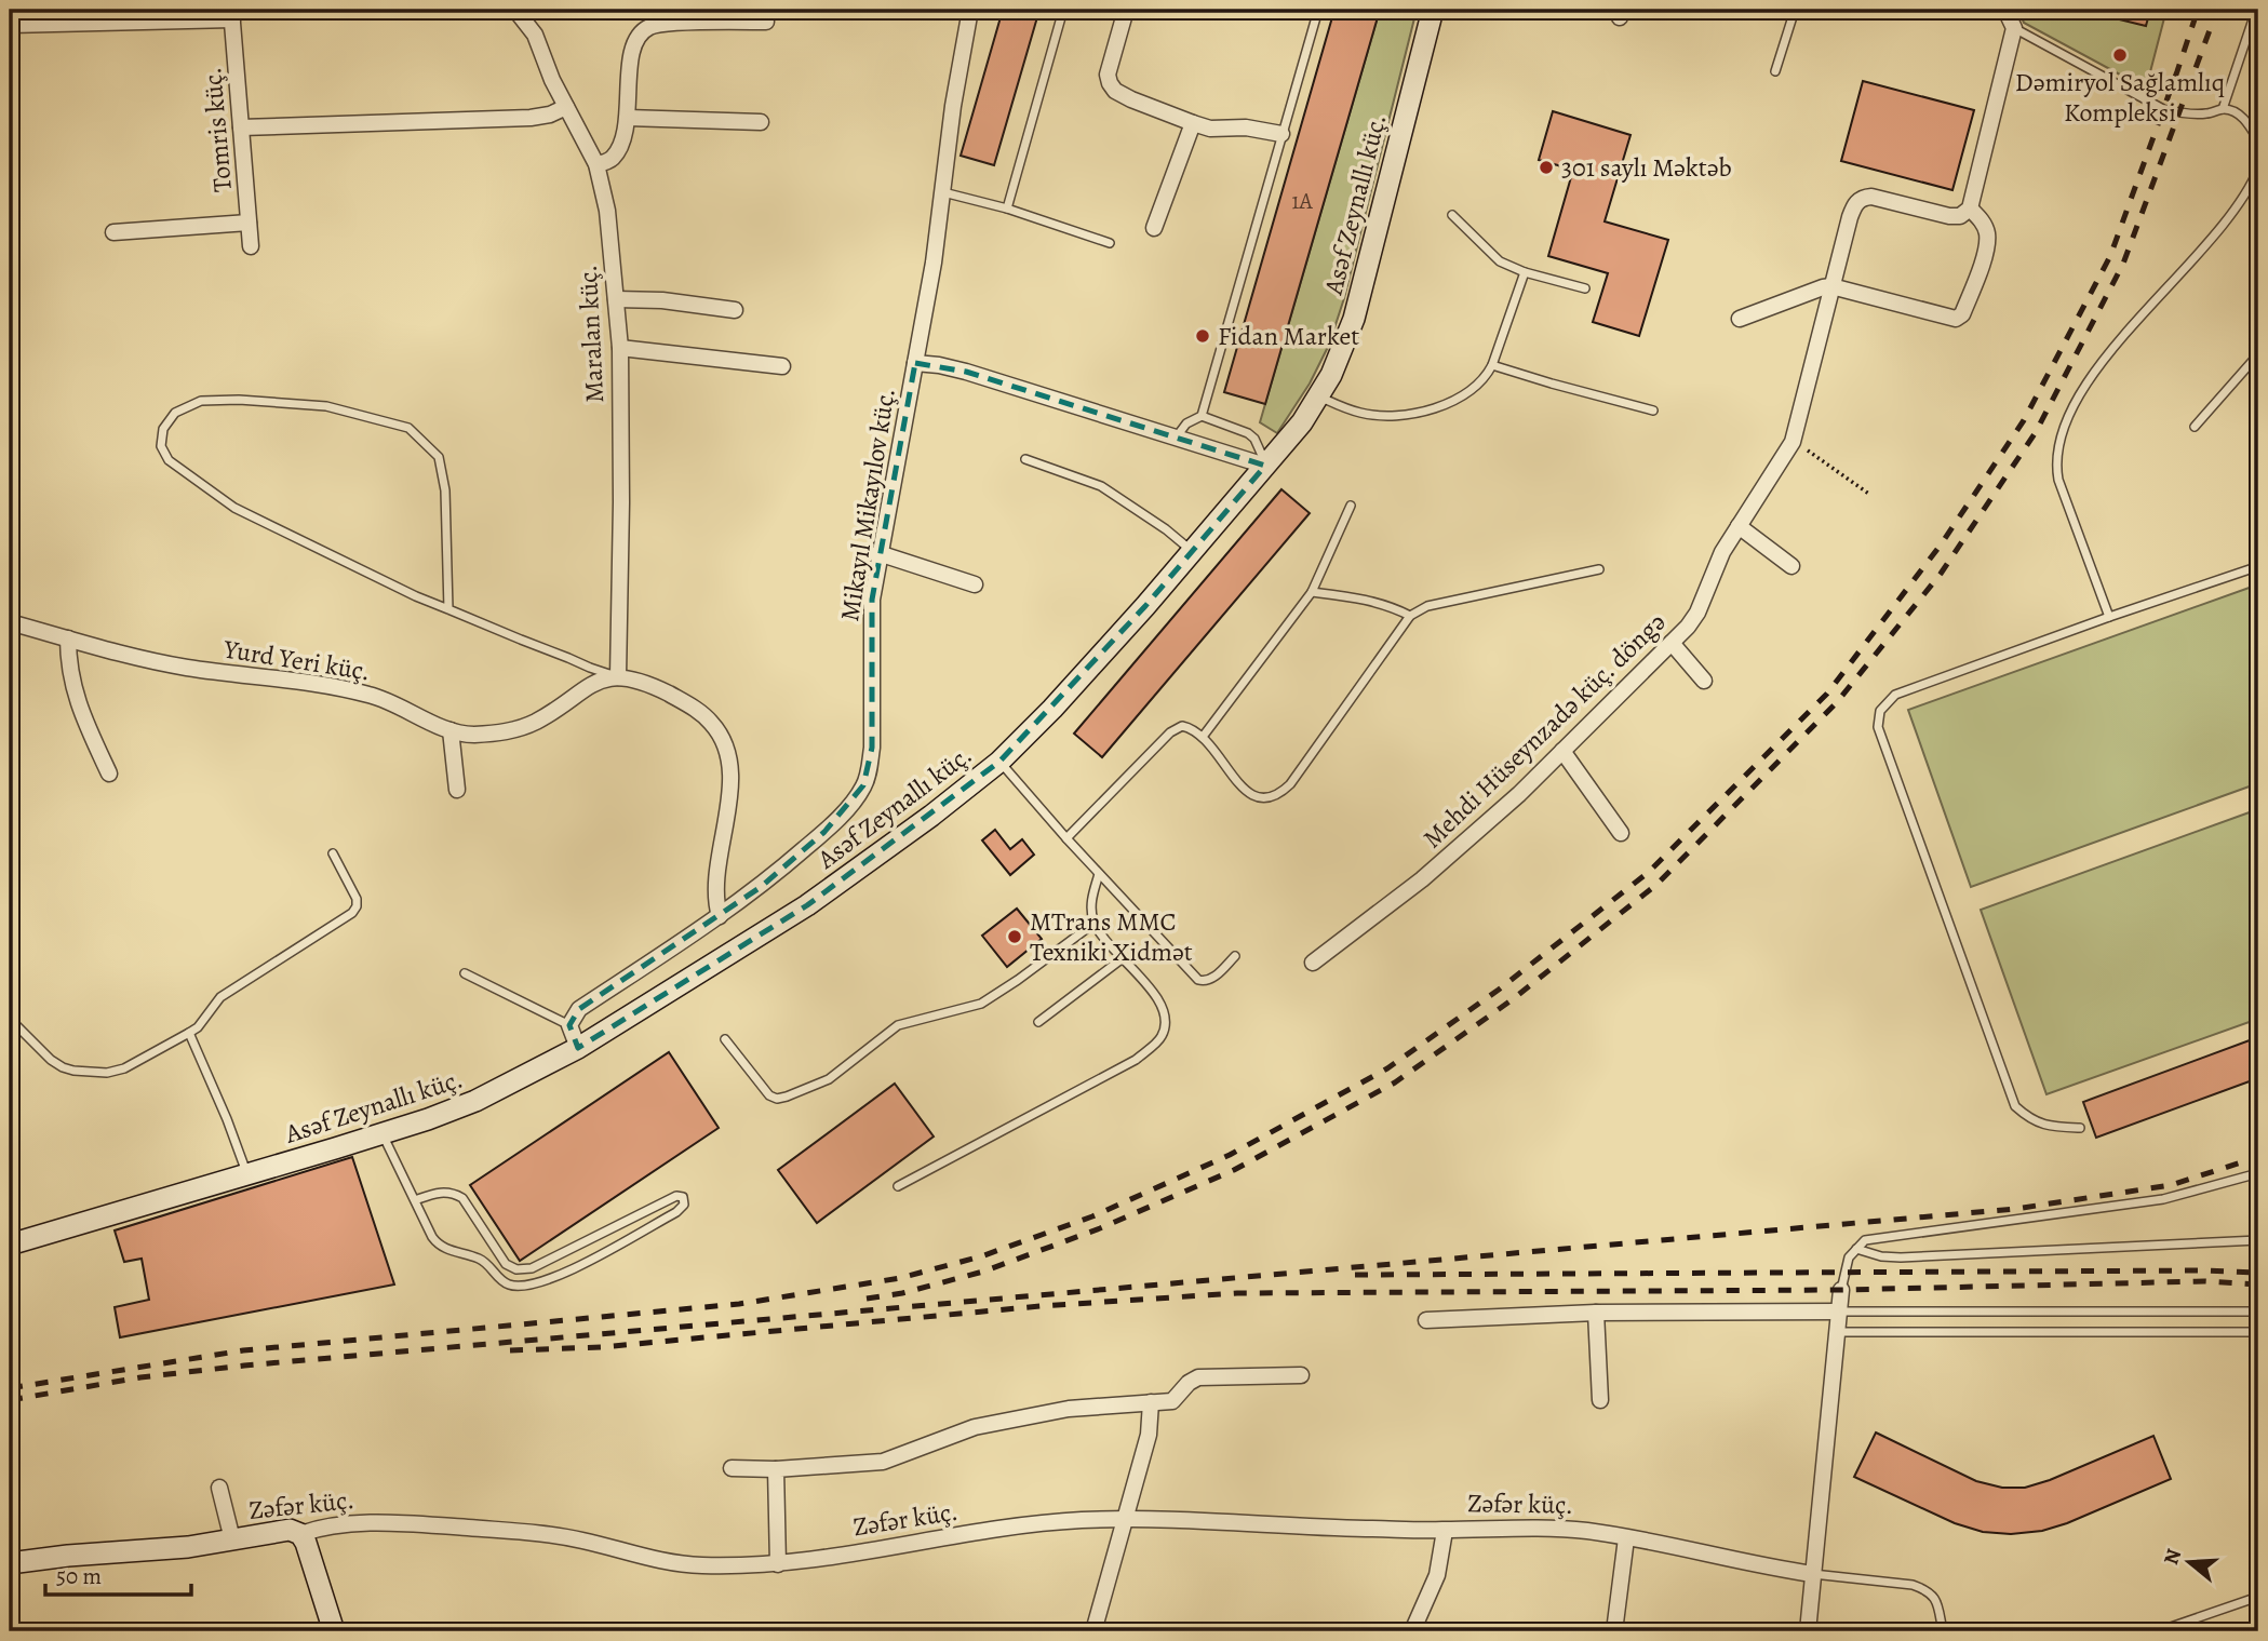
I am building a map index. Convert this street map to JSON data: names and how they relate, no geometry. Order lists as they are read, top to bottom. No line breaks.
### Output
{"streets":{"main road":["Asəf Zeynallı küç.","Zəfər küç."],"street":["Tomris küç.","Maralan küç.","Mikayıl Mikayılov küç.","Yurd Yeri küç.","Mehdi Hüseynzadə küç. döngə"]},"crossings":[["Maralan küç.","Yurd Yeri küç."]],"places":["Dəmiryol Sağlamlıq Kompleksi","301 saylı Məktəb","Fidan Market","MTrans MMC Texniki Xidmət"],"house_numbers":["1A"],"scale_bar":"50 m","north":"left"}
